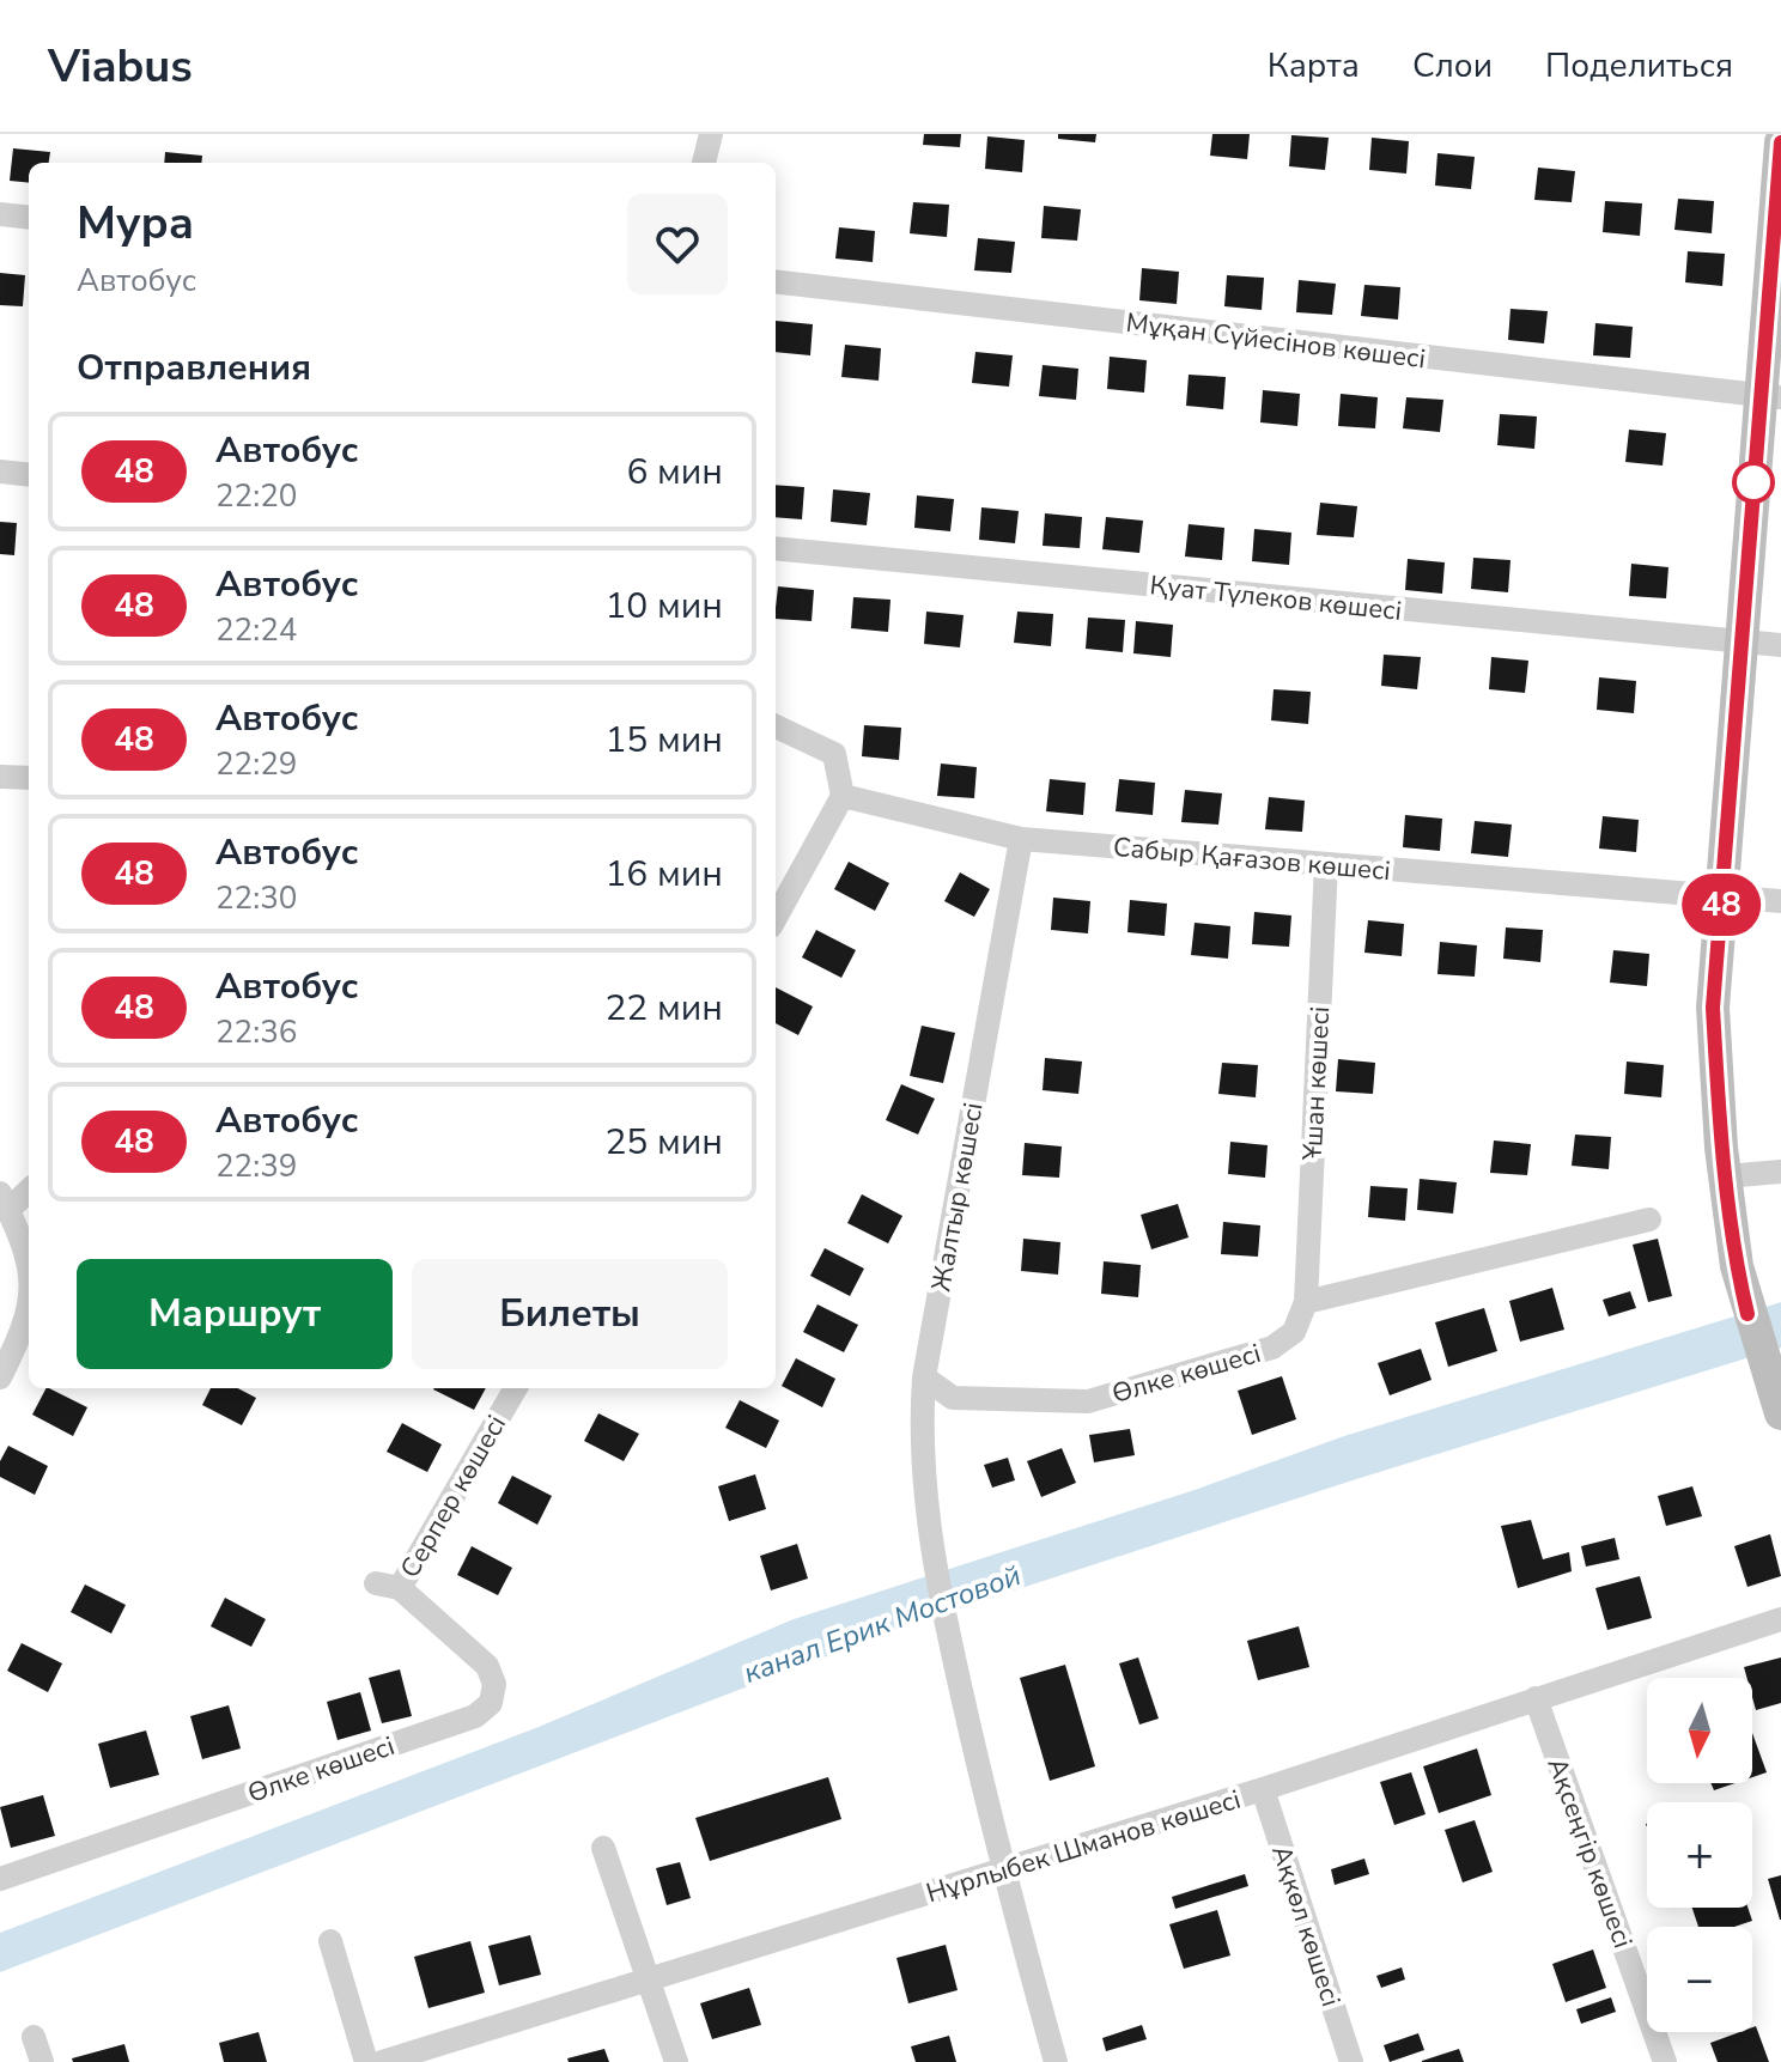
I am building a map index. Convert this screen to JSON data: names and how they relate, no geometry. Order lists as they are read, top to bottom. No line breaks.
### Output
{"streets":{"street":["Мұқан Сүйесінов көшесі","Қуат Түлеков көшесі","Сабыр Қағазов көшесі","Ұшан көшесі","Жалтыр көшесі","Өлке көшесі","Серпер көшесі","Нұрлыбек Шманов көшесі","Ақсеңгір көшесі","Ақкөл көшесі"]},"crossings":[["Сабыр Қағазов көшесі","Ұшан көшесі"],["Сабыр Қағазов көшесі","Жалтыр көшесі"],["Ұшан көшесі","Өлке көшесі"],["Жалтыр көшесі","Өлке көшесі"],["Жалтыр көшесі","Нұрлыбек Шманов көшесі"],["Өлке көшесі","Серпер көшесі"],["Нұрлыбек Шманов көшесі","Ақсеңгір көшесі"],["Нұрлыбек Шманов көшесі","Ақкөл көшесі"]],"water":["канал Ерик Мостовой"],"lines":["bus line 48"],"north":"bottom","page":{"header":"Viabus","nav":["Карта","Слои","Поделиться"],"on_map":"48","heading":[["Мура","Автобус"],"Отправления"],"list":[{"mark":"48","name":"Автобус","note":"22:20","value":"6 мин"},{"mark":"48","name":"Автобус","note":"22:24","value":"10 мин"},{"mark":"48","name":"Автобус","note":"22:29","value":"15 мин"},{"mark":"48","name":"Автобус","note":"22:30","value":"16 мин"},{"mark":"48","name":"Автобус","note":"22:36","value":"22 мин"},{"mark":"48","name":"Автобус","note":"22:39","value":"25 мин"}],"buttons":["Маршрут","Билеты"],"map_buttons":["+","−"]}}
